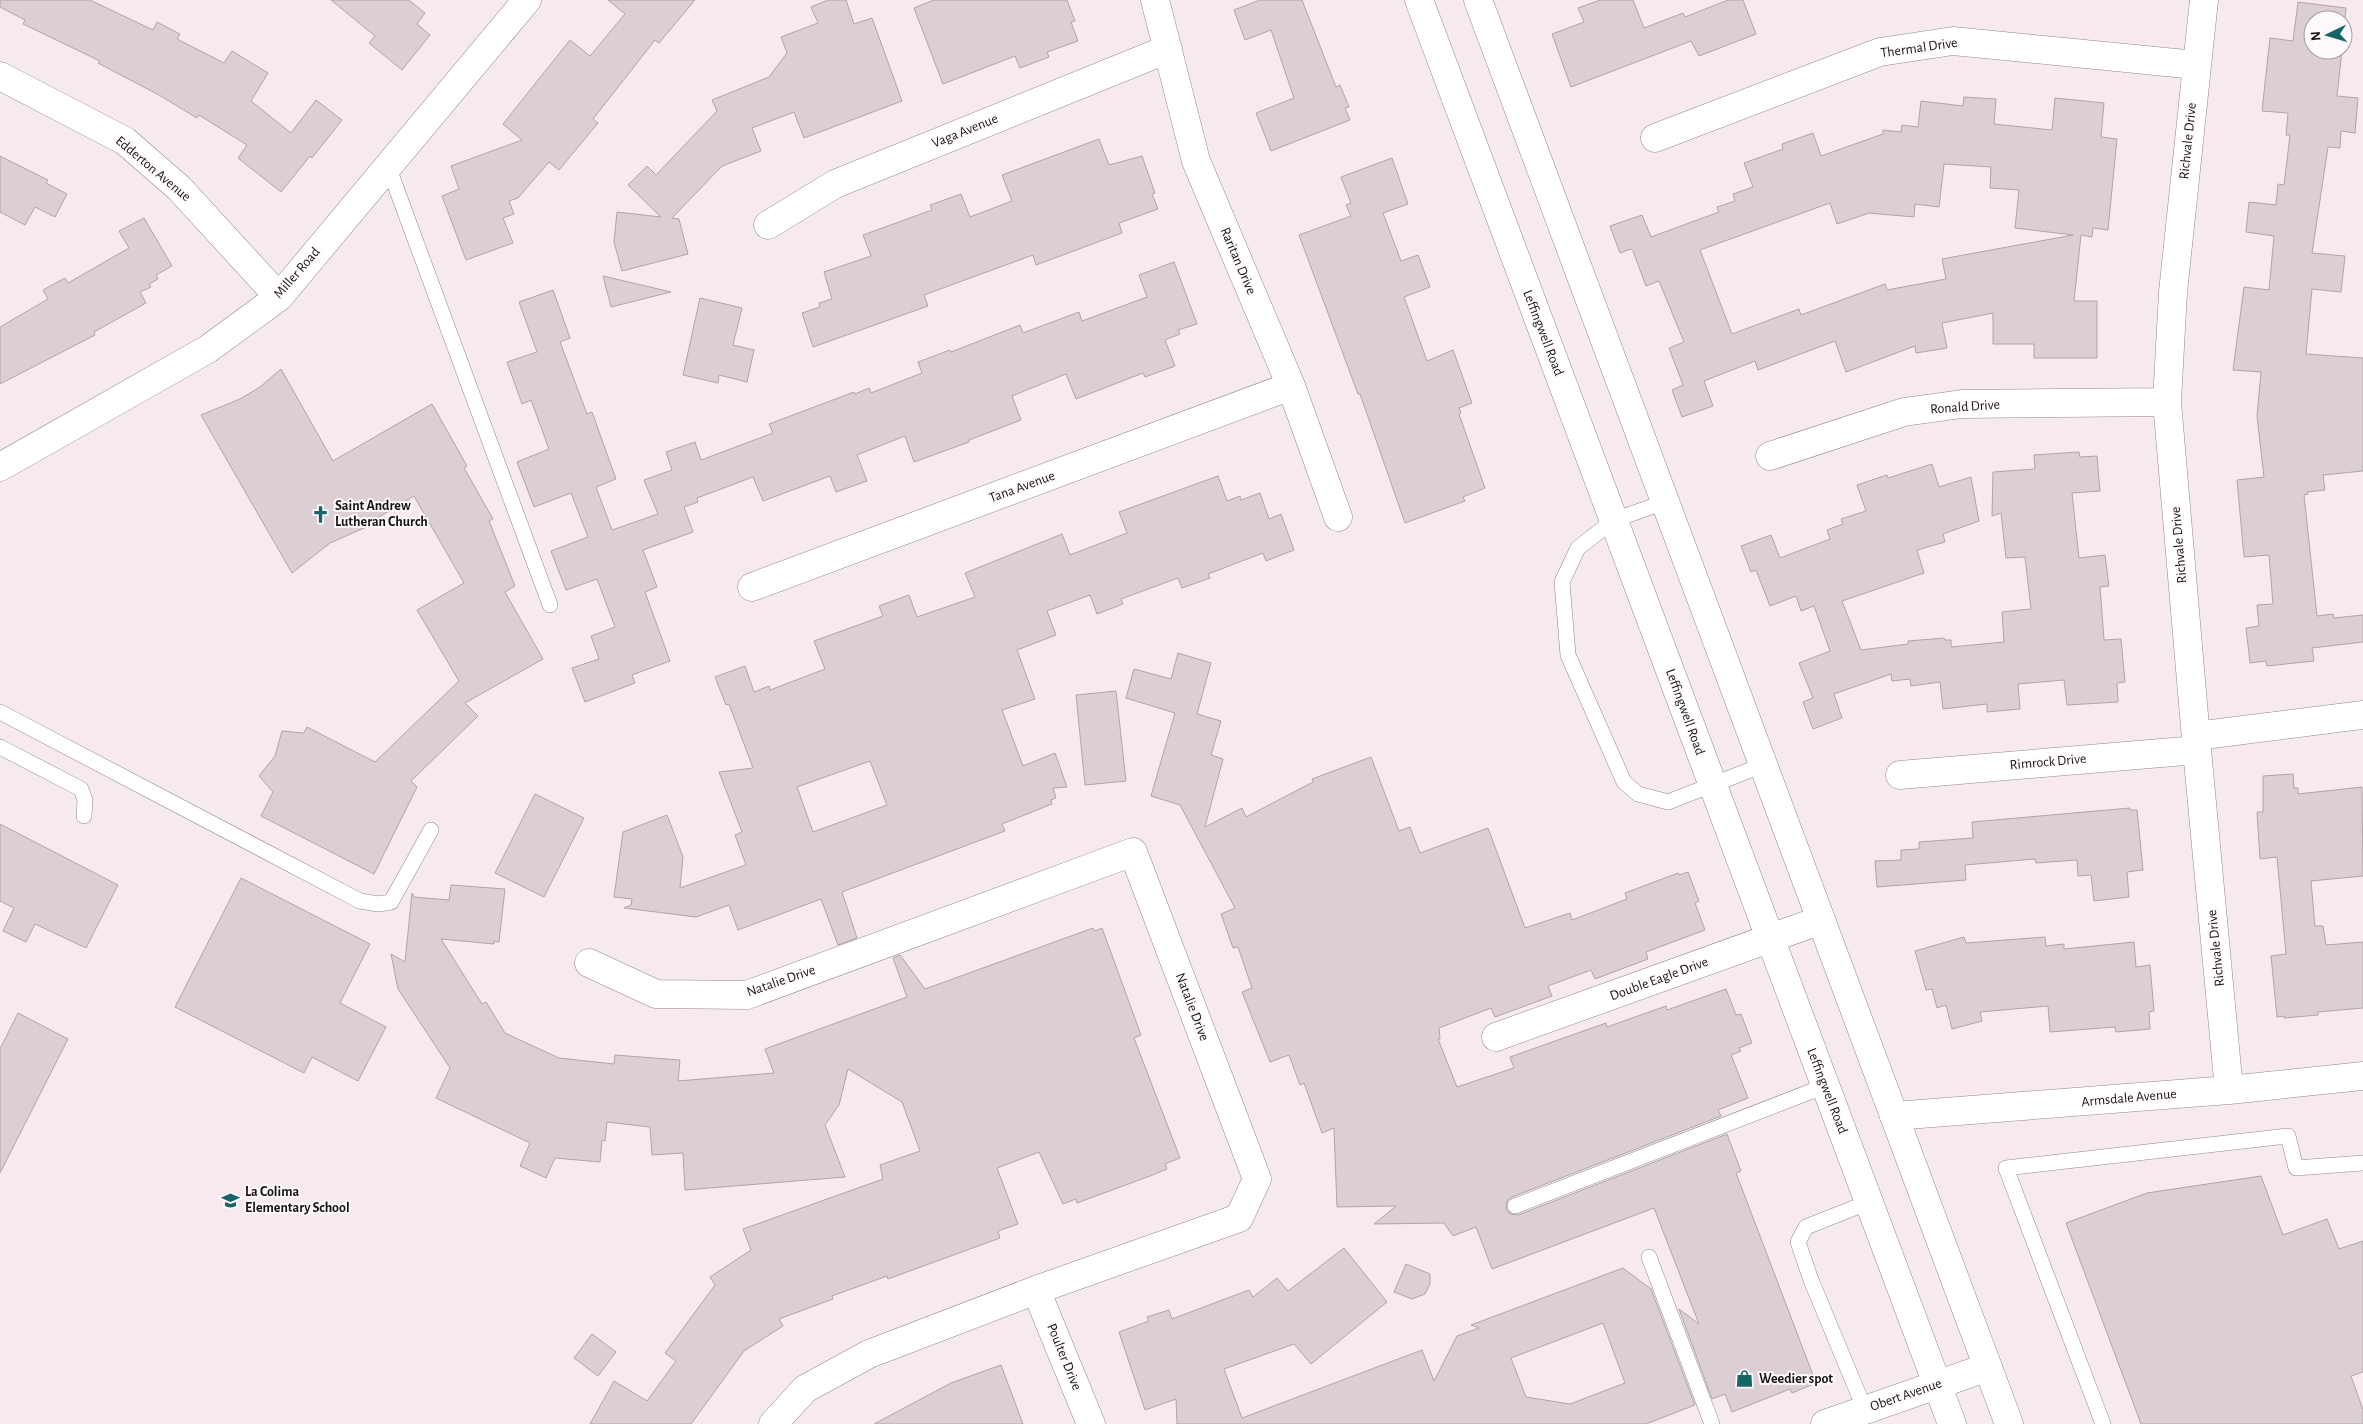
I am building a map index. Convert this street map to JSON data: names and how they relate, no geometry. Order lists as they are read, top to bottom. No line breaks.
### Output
{"streets":{"street":["Thermal Drive","Vaga Avenue","Richvale Drive","Edderton Avenue","Raritan Drive","Miller Road","Leffingwell Road","Ronald Drive","Tana Avenue","Rimrock Drive","Double Eagle Drive","Natalie Drive","Armsdale Avenue","Poulter Drive","Obert Avenue"]},"crossings":[["Thermal Drive","Richvale Drive"],["Vaga Avenue","Raritan Drive"],["Richvale Drive","Ronald Drive"],["Richvale Drive","Rimrock Drive"],["Richvale Drive","Armsdale Avenue"],["Edderton Avenue","Miller Road"],["Raritan Drive","Tana Avenue"],["Leffingwell Road","Double Eagle Drive"],["Leffingwell Road","Obert Avenue"],["Natalie Drive","Poulter Drive"]],"places":{"church":["Saint Andrew Lutheran Church"],"school or university":["La Colima Elementary School"],"shop":["Weedier spot"]},"north":"left"}
